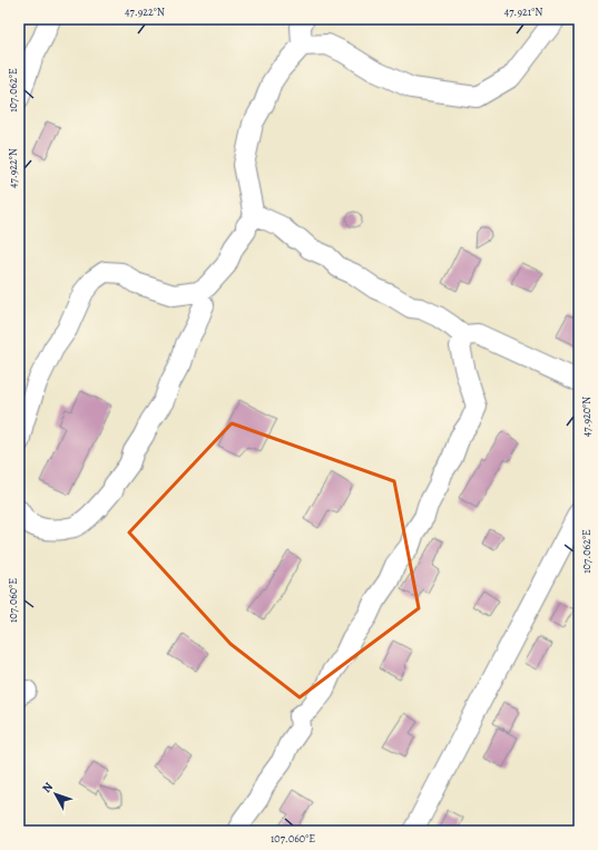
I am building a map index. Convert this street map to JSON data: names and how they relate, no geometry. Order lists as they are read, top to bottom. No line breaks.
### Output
{"north":"top left","coordinates":["47.922°N","47.921°N","107.062°E","47.920°N","107.060°E"]}
